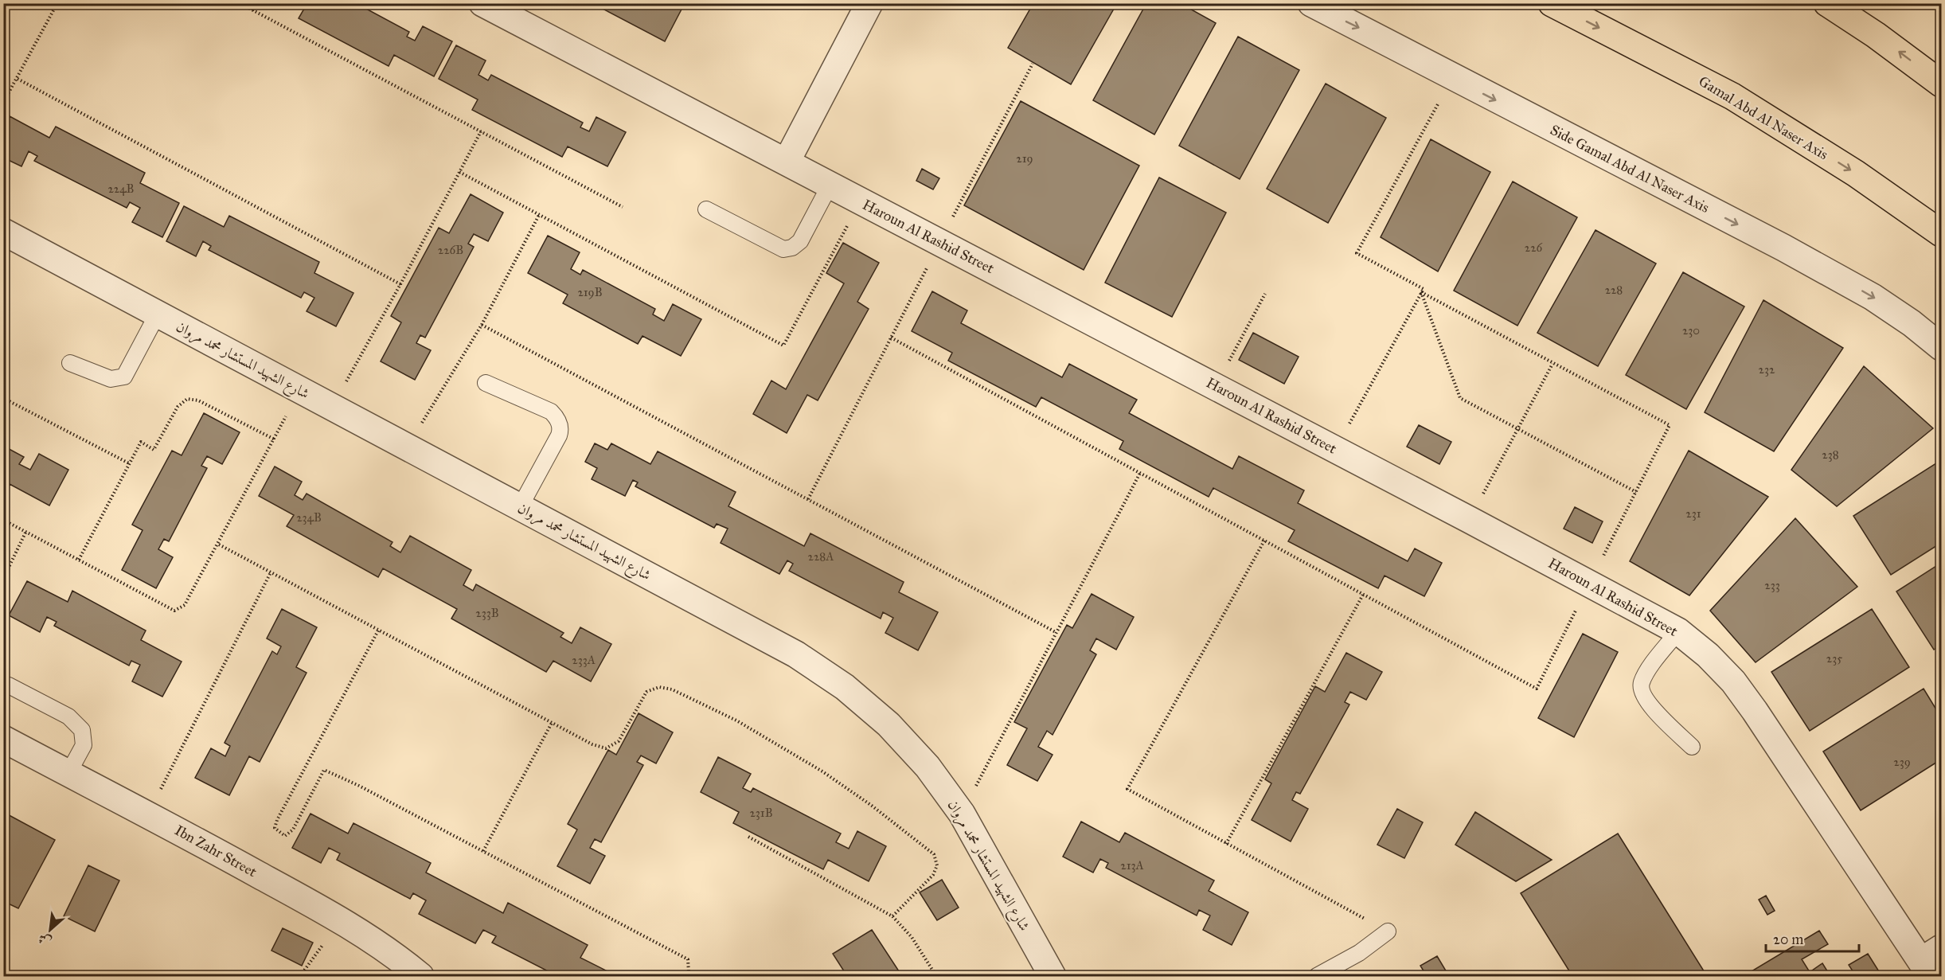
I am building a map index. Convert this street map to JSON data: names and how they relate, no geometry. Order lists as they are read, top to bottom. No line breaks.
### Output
{"streets":{"main road":["Gamal Abd Al Naser Axis"],"street":["Side Gamal Abd Al Naser Axis","Haroun Al Rashid Street","شارع الشهيد المستشار محمد مروان","Ibn Zahr Street"]},"one_way":["Side Gamal Abd Al Naser Axis"],"house_numbers":["219","224B","226","226B","228","219B","230","232","238","231","234B","228A","233","233B","235","233A","239","231B","213A"],"scale_bar":"20 m","north":"bottom left"}
